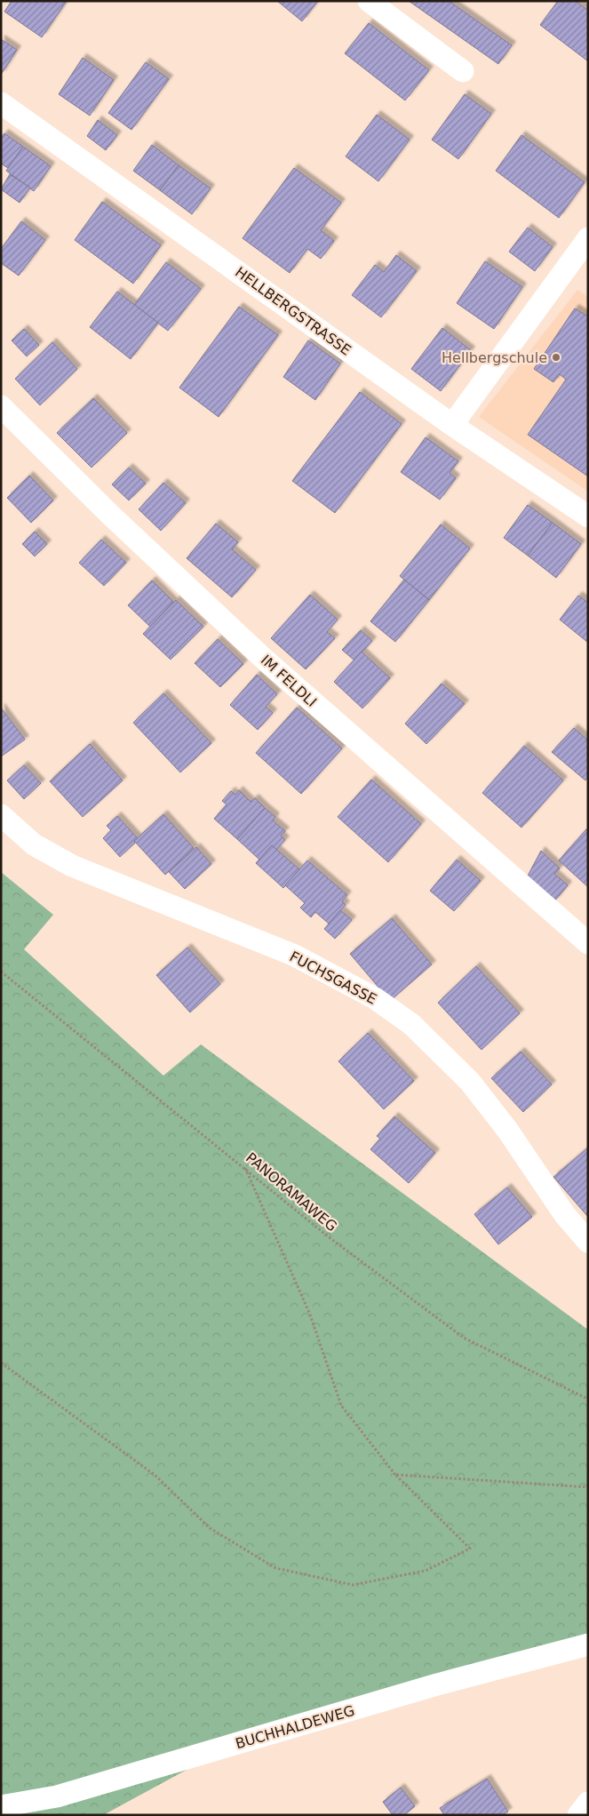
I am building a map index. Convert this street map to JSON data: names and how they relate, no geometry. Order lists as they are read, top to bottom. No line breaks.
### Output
{"streets":{"street":["HELLBERGSTRASSE","IM FELDLI","FUCHSGASSE","BUCHHALDEWEG"],"path":["PANORAMAWEG"]},"places":["Hellbergschule"]}
